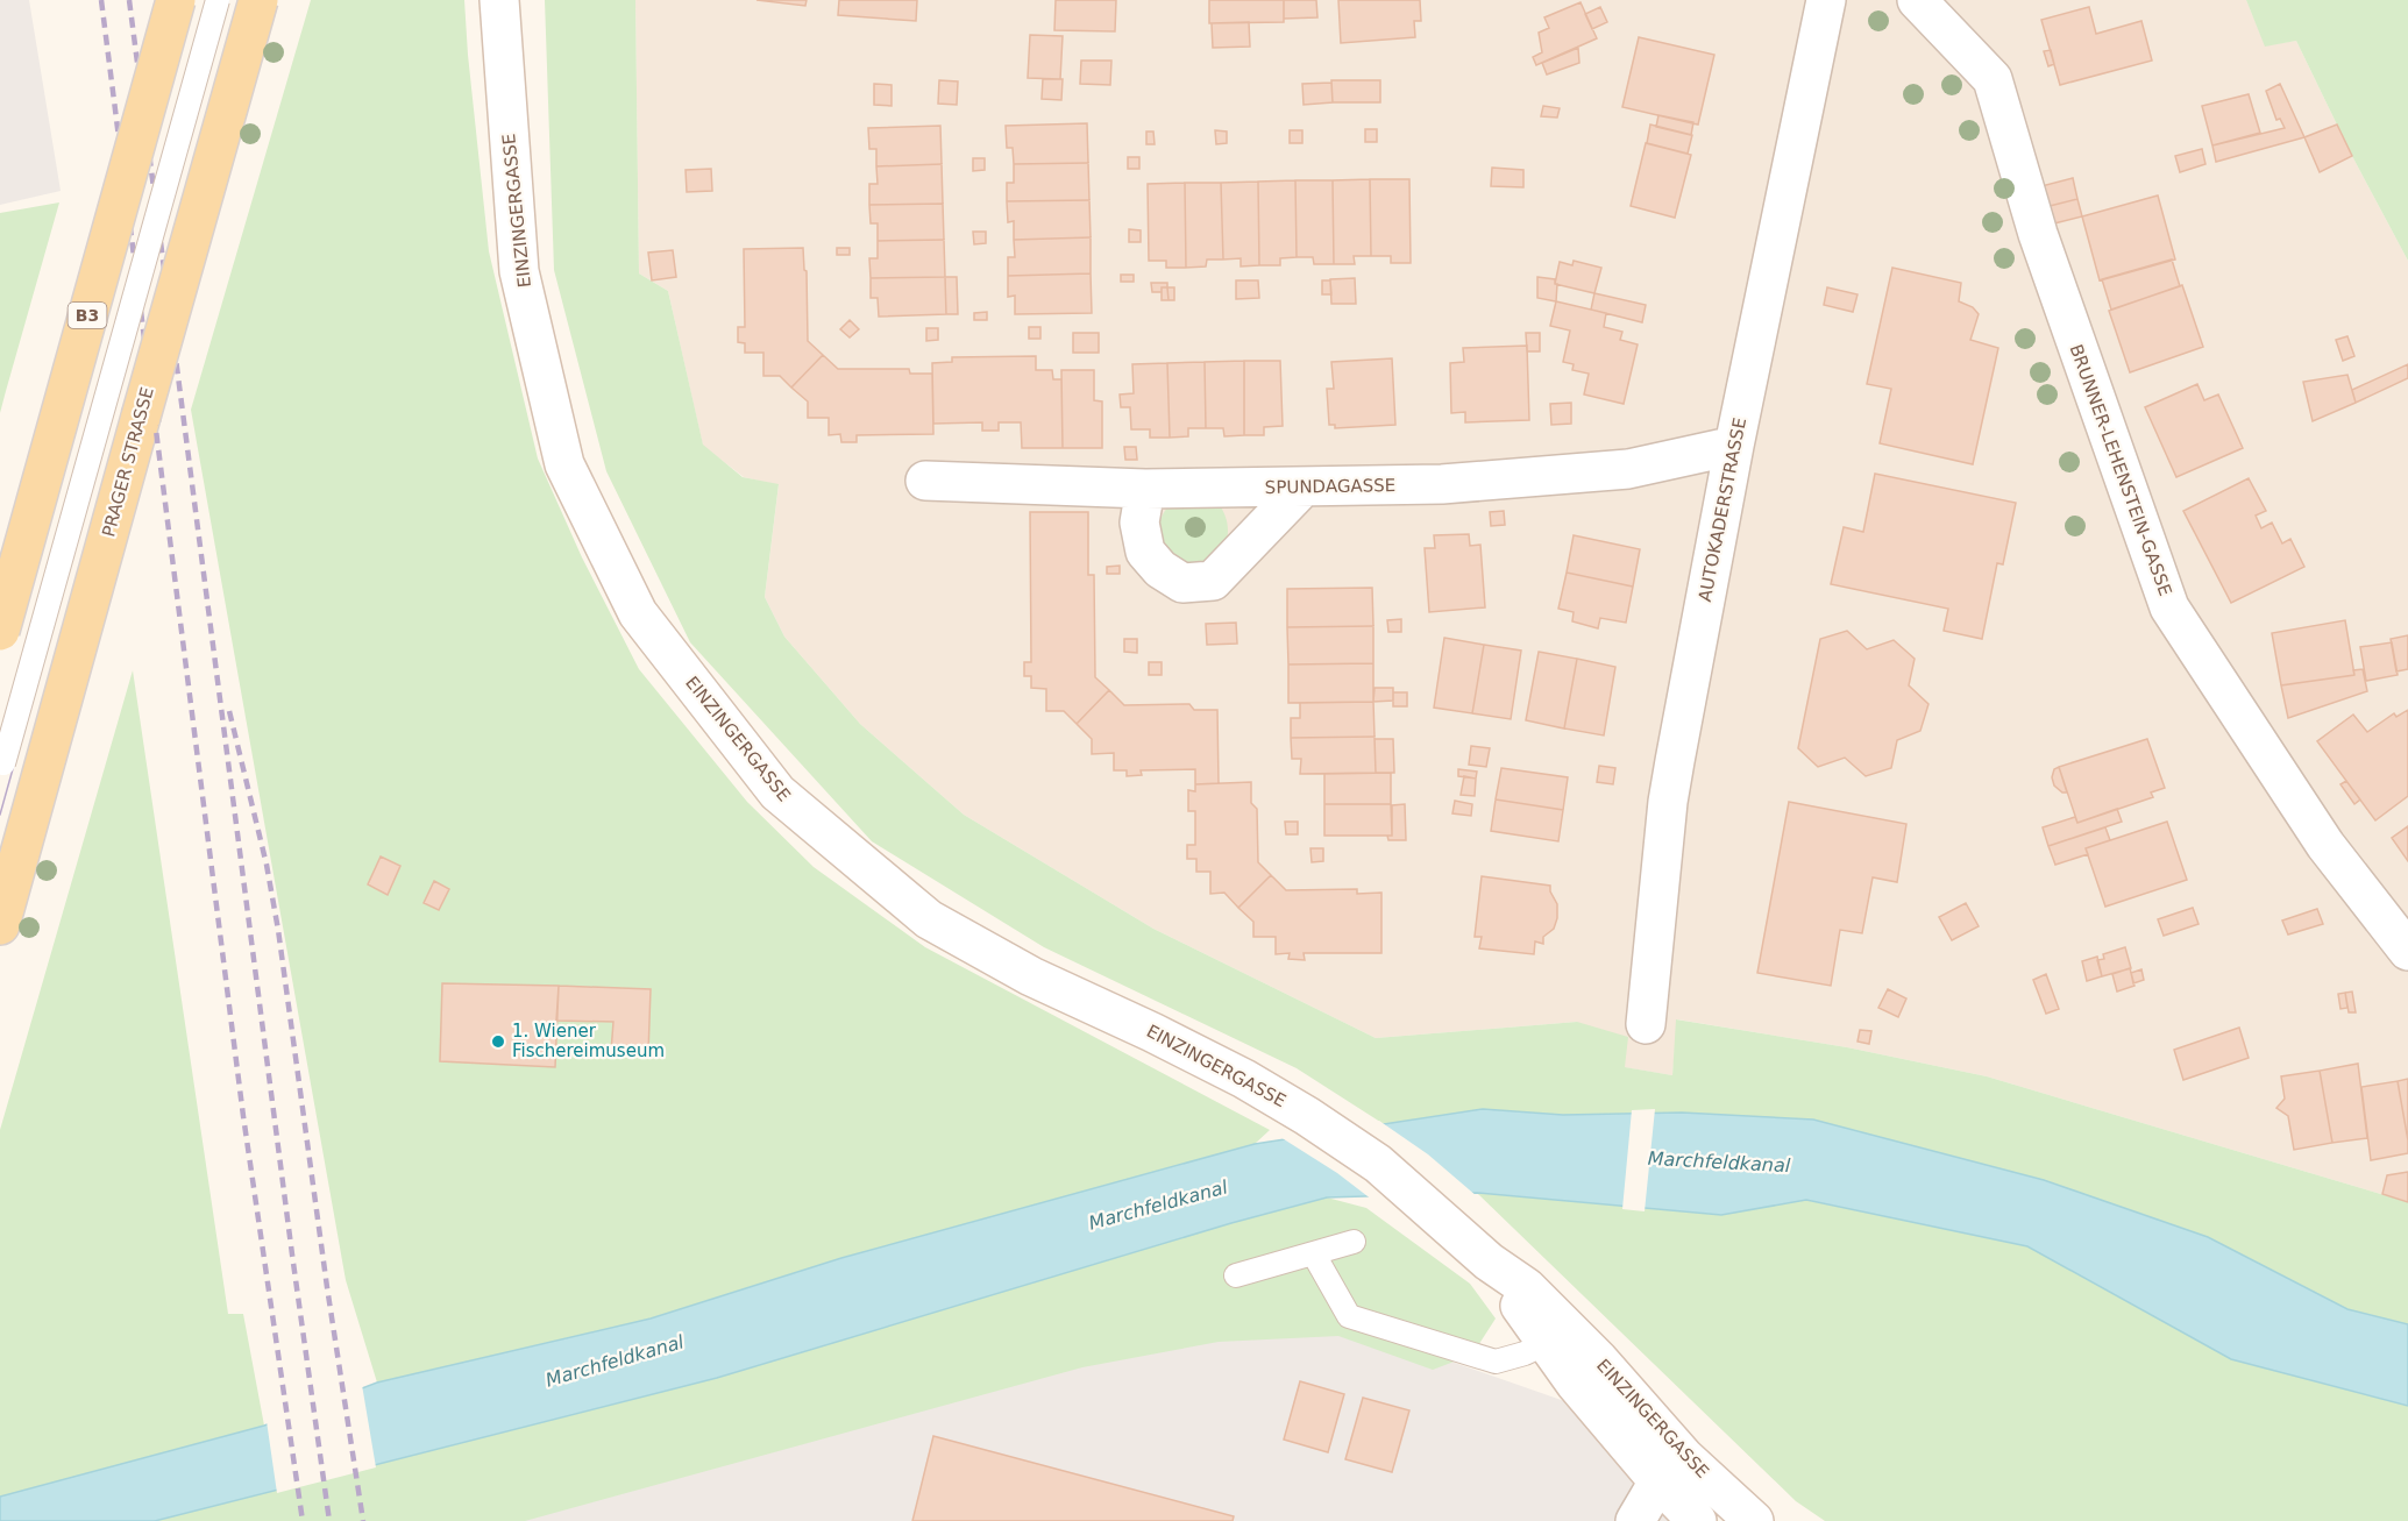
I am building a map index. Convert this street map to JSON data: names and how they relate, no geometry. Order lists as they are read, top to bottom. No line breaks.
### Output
{"streets":{"main road":["B3","PRAGER STRASSE"],"street":["EINZINGERGASSE","BRUNNER-LEHENSTEIN-GASSE","SPUNDAGASSE","AUTOKADERSTRASSE"]},"crossings":[["SPUNDAGASSE","AUTOKADERSTRASSE"]],"water":["Marchfeldkanal"],"places":["1. Wiener Fischereimuseum"]}
